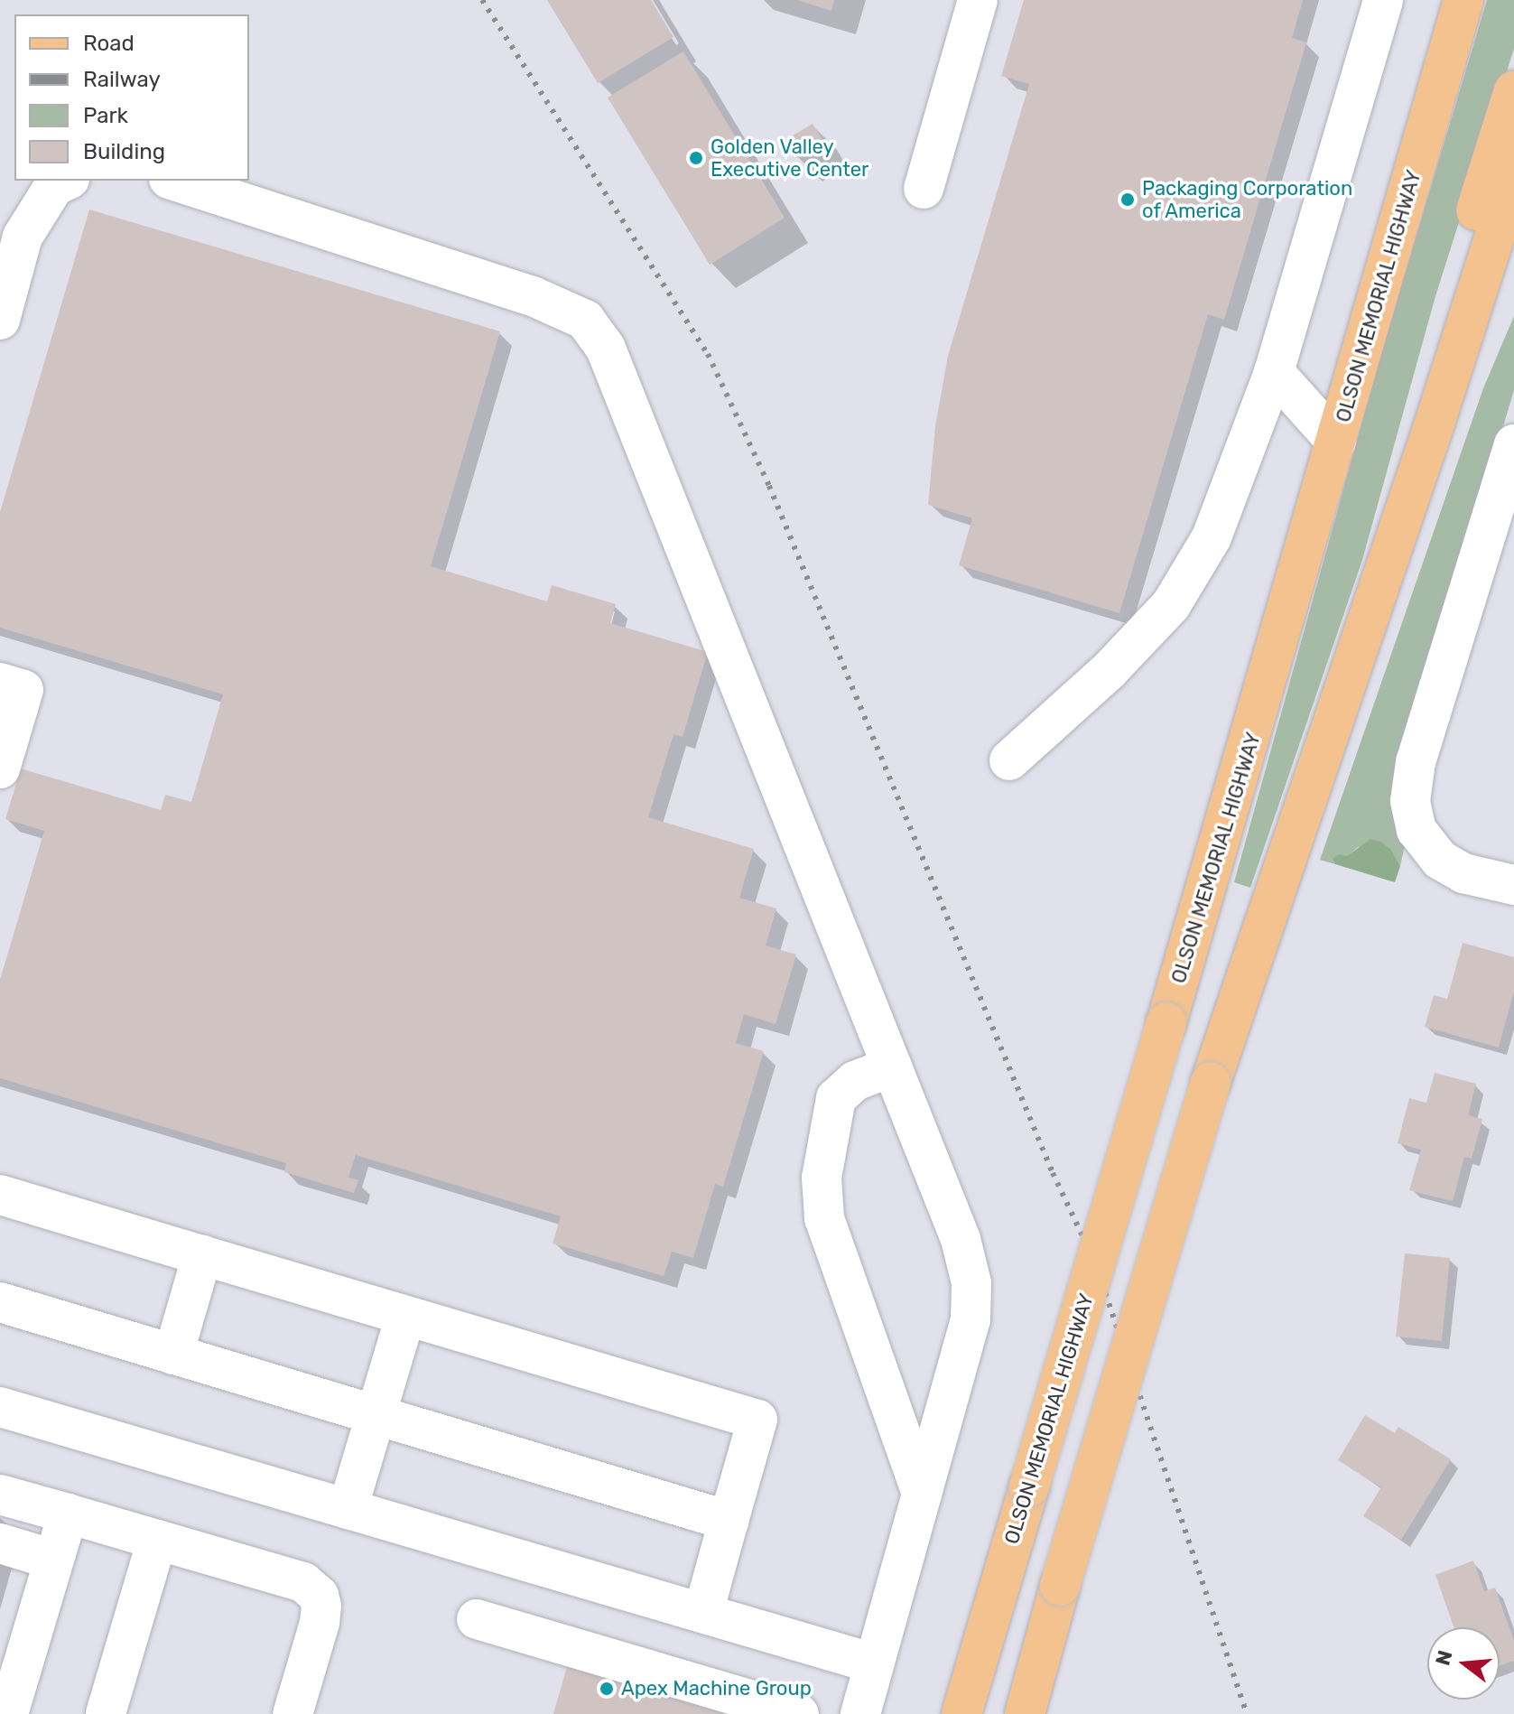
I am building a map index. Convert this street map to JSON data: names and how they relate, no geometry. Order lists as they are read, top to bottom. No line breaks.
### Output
{"streets":{"main road":["OLSON MEMORIAL HIGHWAY"]},"places":["Golden Valley Executive Center","Packaging Corporation of America","Apex Machine Group"],"legend":["Road","Railway","Park","Building"],"north":"left"}
